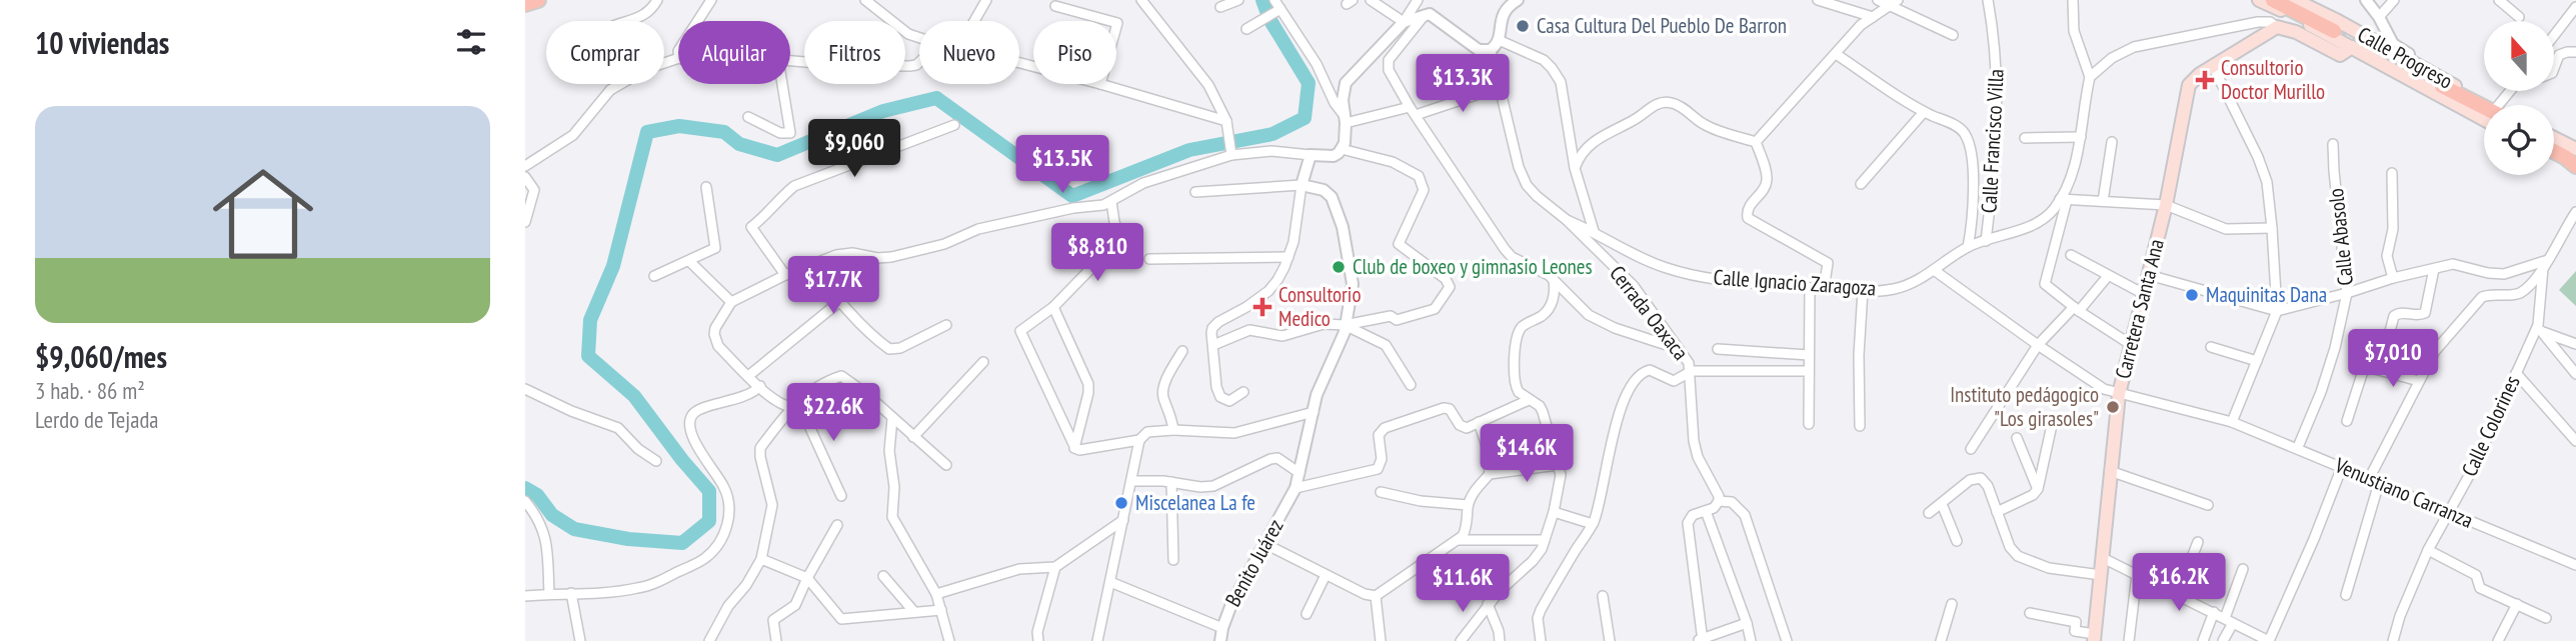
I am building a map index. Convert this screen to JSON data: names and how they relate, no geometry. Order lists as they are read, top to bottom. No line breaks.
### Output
{"streets":{"main road":["Calle Progreso","Carretera Santa Ana"],"street":["Calle Francisco Villa","Calle Abasolo","Calle Ignacio Zaragoza","Cerrada Oaxaca","Calle Colorines","Venustiano Carranza","Benito Juárez"]},"crossings":[["Calle Francisco Villa","Calle Ignacio Zaragoza"],["Calle Abasolo","Venustiano Carranza"],["Calle Ignacio Zaragoza","Cerrada Oaxaca"],["Calle Ignacio Zaragoza","Venustiano Carranza"],["Carretera Santa Ana","Venustiano Carranza"],["Calle Colorines","Venustiano Carranza"]],"places":{"other":["Casa Cultura Del Pueblo De Barron","Club de boxeo y gimnasio Leones","Maquinitas Dana","Instituto pedágogico \"Los girasoles\"","Miscelanea La fe"],"health":["Consultorio Doctor Murillo","Consultorio Medico"]},"north":"top","page":{"heading":"10 viviendas","chip":["Comprar","Alquilar","Filtros","Nuevo","Piso"],"price":["$13.3K","$9,060","$13.5K","$8,810","$17.7K","$7,010","$22.6K","$14.6K","$16.2K","$11.6K"],"list":[{"name":"$9,060/mes","note":"3 hab. · 86 m² · Lerdo de Tejada"}]}}
